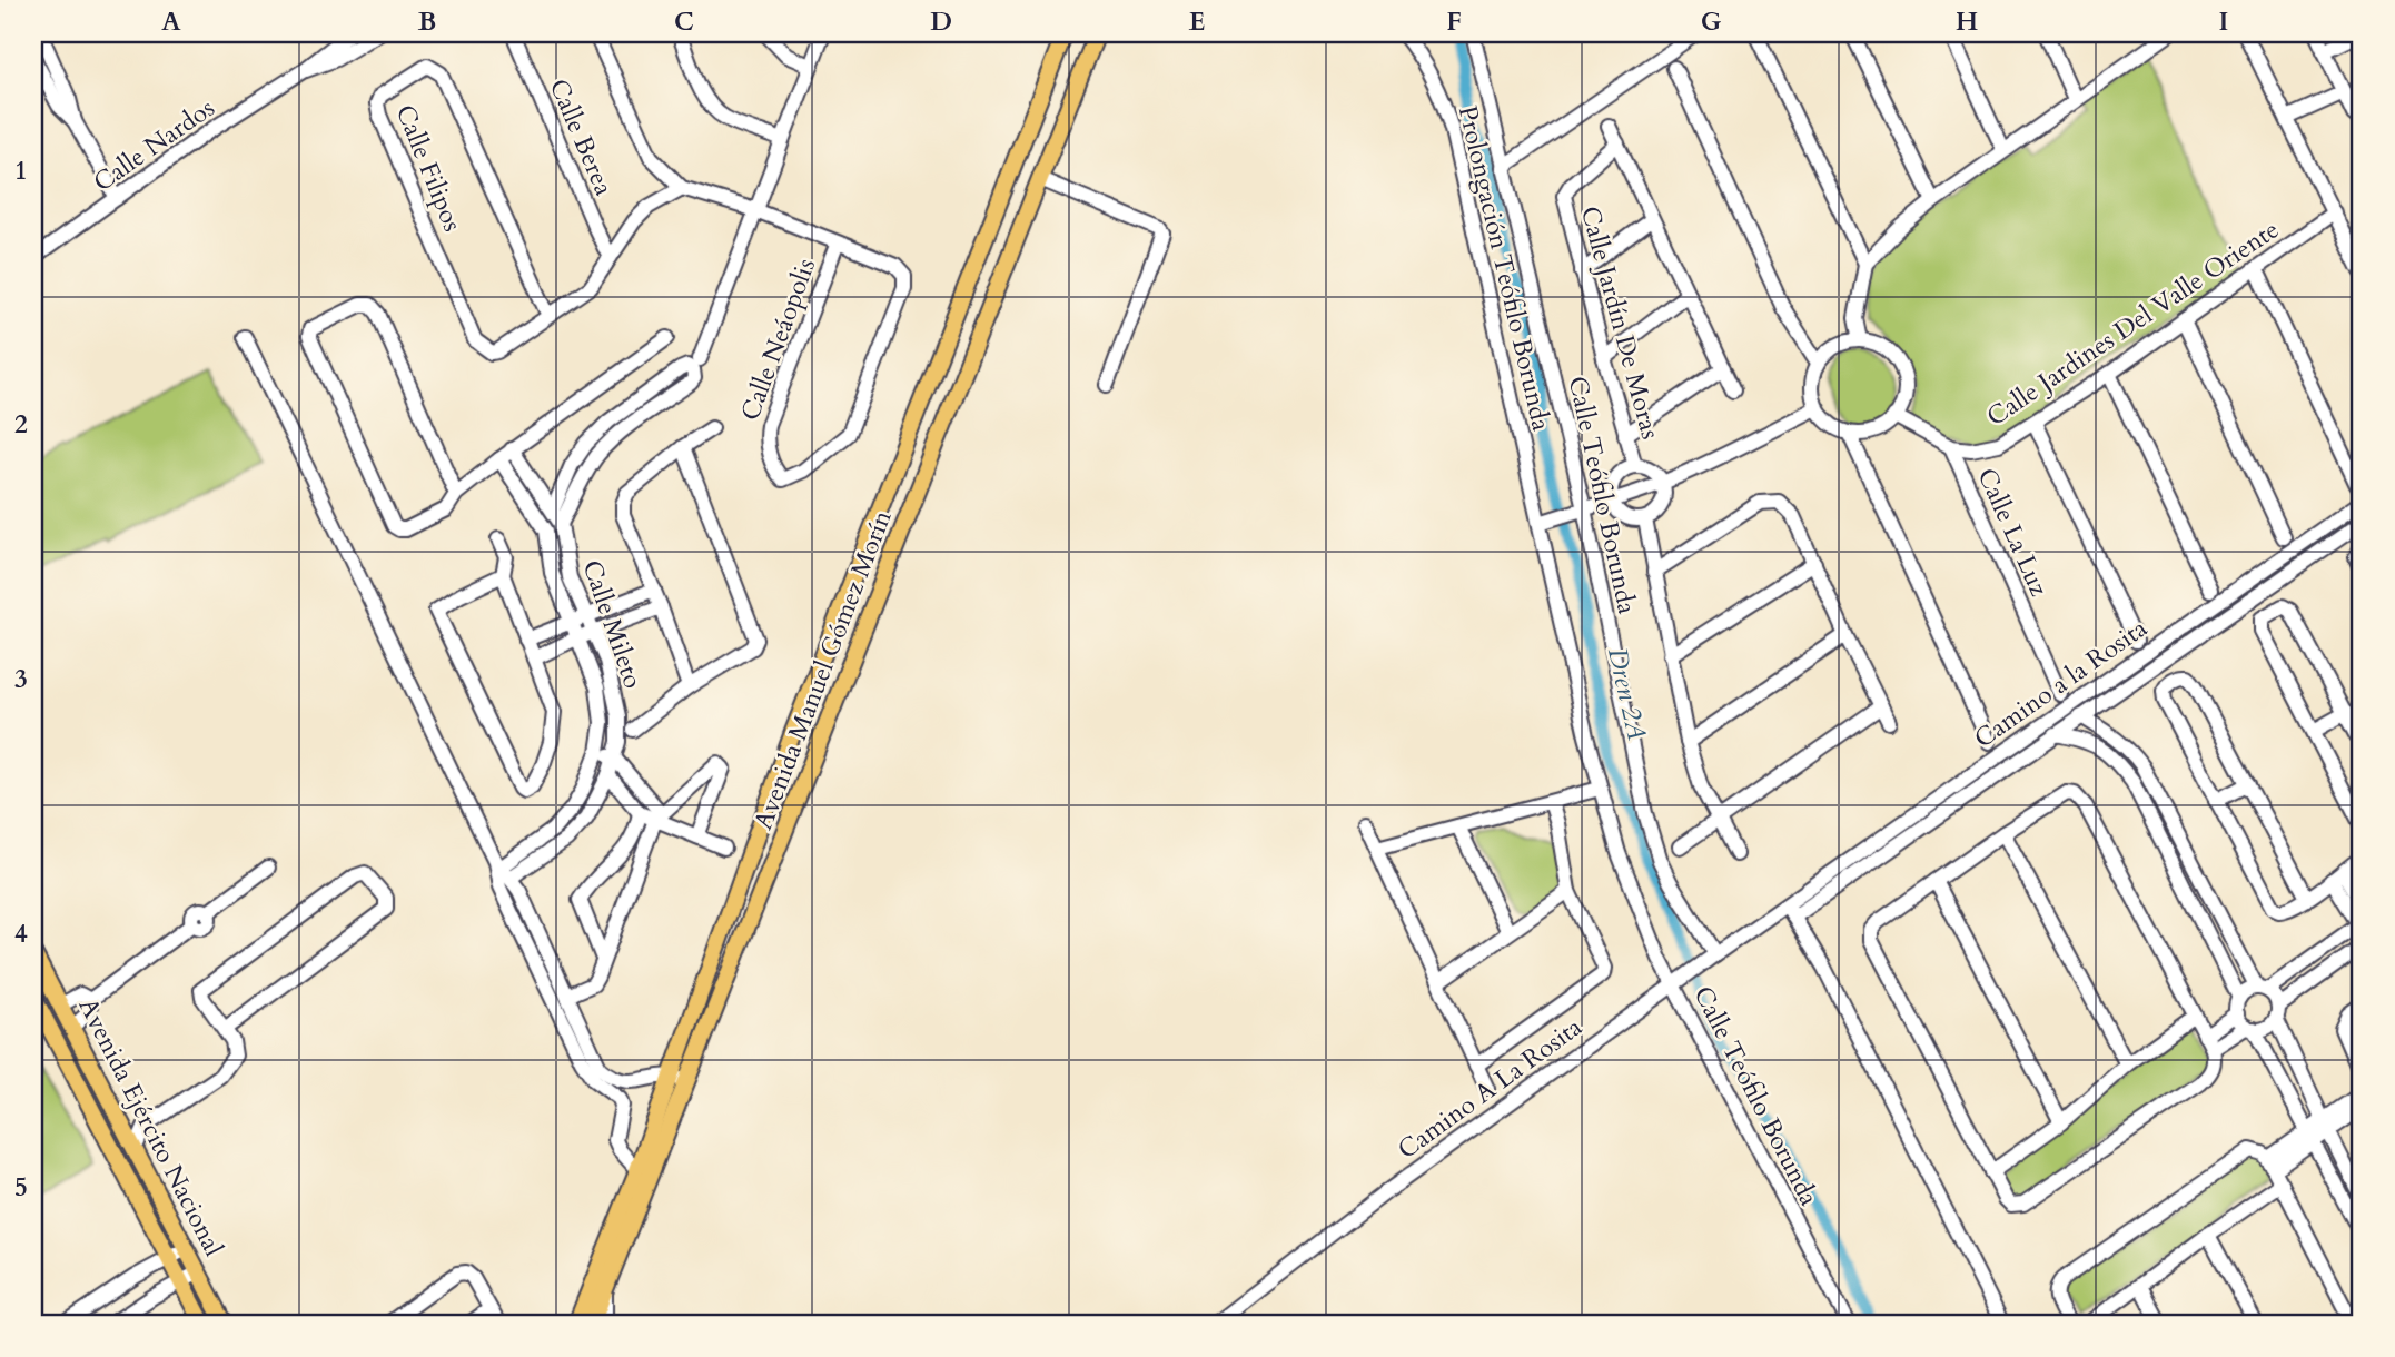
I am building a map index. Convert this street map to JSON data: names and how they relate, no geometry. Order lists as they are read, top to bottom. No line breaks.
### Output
{"streets":{"main road":["Avenida Manuel Gómez Morín","Avenida Ejército Nacional"],"street":["Calle Berea","Calle Nardos","Calle Filipos","Prolongación Teófilo Borunda","Calle Jardín De Moras","Calle Jardines Del Valle Oriente","Calle Neáopolis","Calle Teófilo Borunda","Calle La Luz","Calle Mileto","Camino a la Rosita","Camino A La Rosita"]},"crossings":[["Prolongación Teófilo Borunda","Calle Teófilo Borunda"],["Calle Jardines Del Valle Oriente","Calle La Luz"],["Calle Teófilo Borunda","Camino A La Rosita"],["Camino a la Rosita","Camino A La Rosita"]],"water":["Dren 2A"],"grid":{"columns":["A","B","C","D","E","F","G","H","I"],"rows":["1","2","3","4","5"]}}
